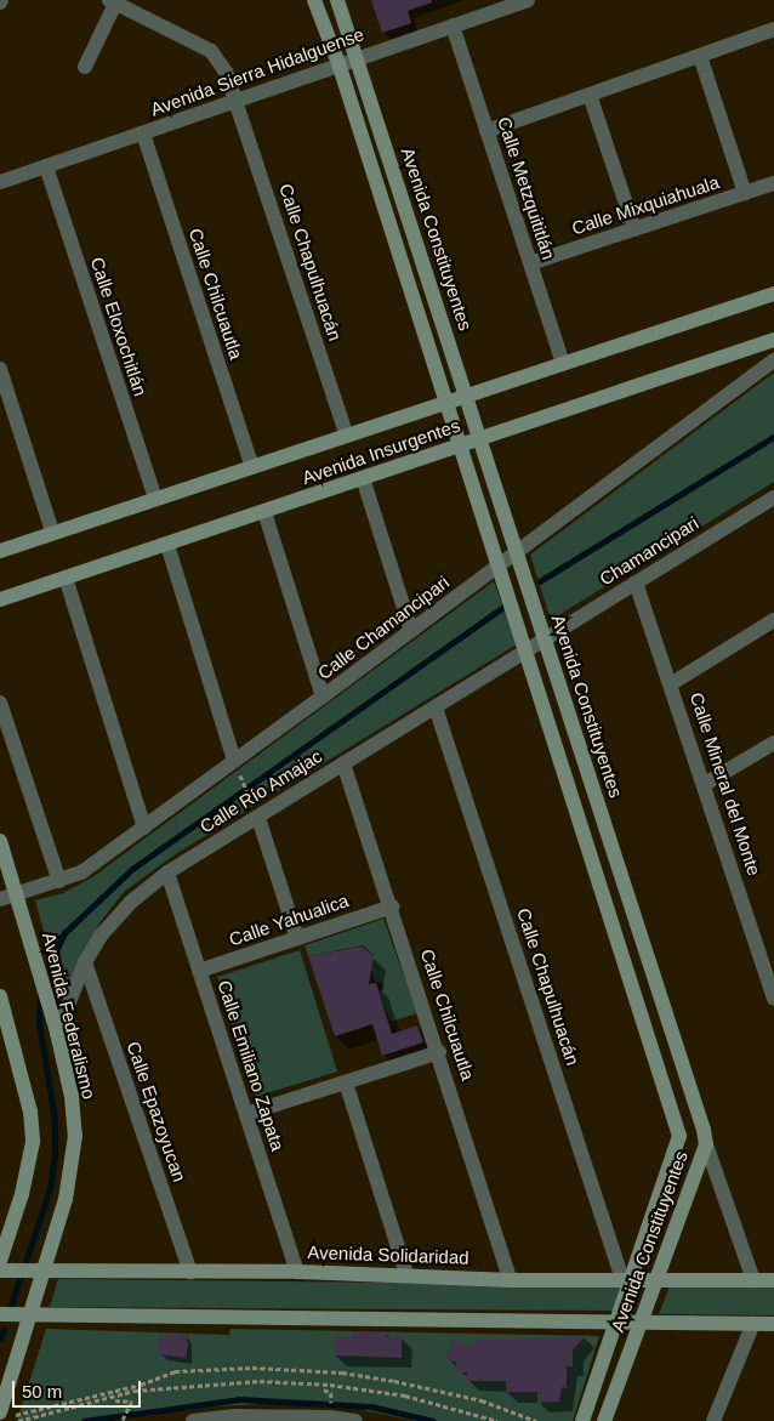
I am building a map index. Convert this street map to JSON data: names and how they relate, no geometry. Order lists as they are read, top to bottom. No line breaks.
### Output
{"streets":{"street":["Avenida Sierra Hidalguense","Calle Metzquititlán","Calle Mixquiahuala","Avenida Constituyentes","Calle Chapulhuacán","Calle Chilcuautla","Calle Eloxochitlán","Avenida Insurgentes","Chamancipari","Calle Chamancipari","Calle Mineral del Monte","Calle Río Amajac","Calle Yahualica","Avenida Federalismo","Calle Emiliano Zapata","Calle Epazoyucan","Avenida Solidaridad"]},"crossings":[["Avenida Sierra Hidalguense","Calle Metzquititlán"],["Avenida Sierra Hidalguense","Avenida Constituyentes"],["Avenida Sierra Hidalguense","Calle Chapulhuacán"],["Avenida Sierra Hidalguense","Calle Chilcuautla"],["Avenida Sierra Hidalguense","Calle Eloxochitlán"],["Calle Metzquititlán","Calle Mixquiahuala"],["Calle Metzquititlán","Avenida Insurgentes"],["Avenida Constituyentes","Calle Chapulhuacán"],["Avenida Constituyentes","Avenida Insurgentes"],["Avenida Constituyentes","Chamancipari"],["Avenida Constituyentes","Calle Chamancipari"],["Avenida Constituyentes","Calle Río Amajac"],["Avenida Constituyentes","Avenida Solidaridad"],["Calle Chapulhuacán","Avenida Insurgentes"],["Calle Chapulhuacán","Calle Río Amajac"],["Calle Chapulhuacán","Avenida Solidaridad"],["Calle Chilcuautla","Avenida Insurgentes"],["Calle Chilcuautla","Calle Río Amajac"],["Calle Chilcuautla","Calle Yahualica"],["Calle Chilcuautla","Avenida Solidaridad"],["Calle Eloxochitlán","Avenida Insurgentes"],["Chamancipari","Calle Mineral del Monte"],["Chamancipari","Calle Río Amajac"],["Calle Chamancipari","Avenida Federalismo"],["Calle Río Amajac","Avenida Federalismo"],["Calle Río Amajac","Calle Emiliano Zapata"],["Calle Río Amajac","Calle Epazoyucan"],["Calle Yahualica","Calle Emiliano Zapata"],["Avenida Federalismo","Avenida Solidaridad"],["Calle Emiliano Zapata","Avenida Solidaridad"],["Calle Epazoyucan","Avenida Solidaridad"]],"scale_bar":"50 m"}
